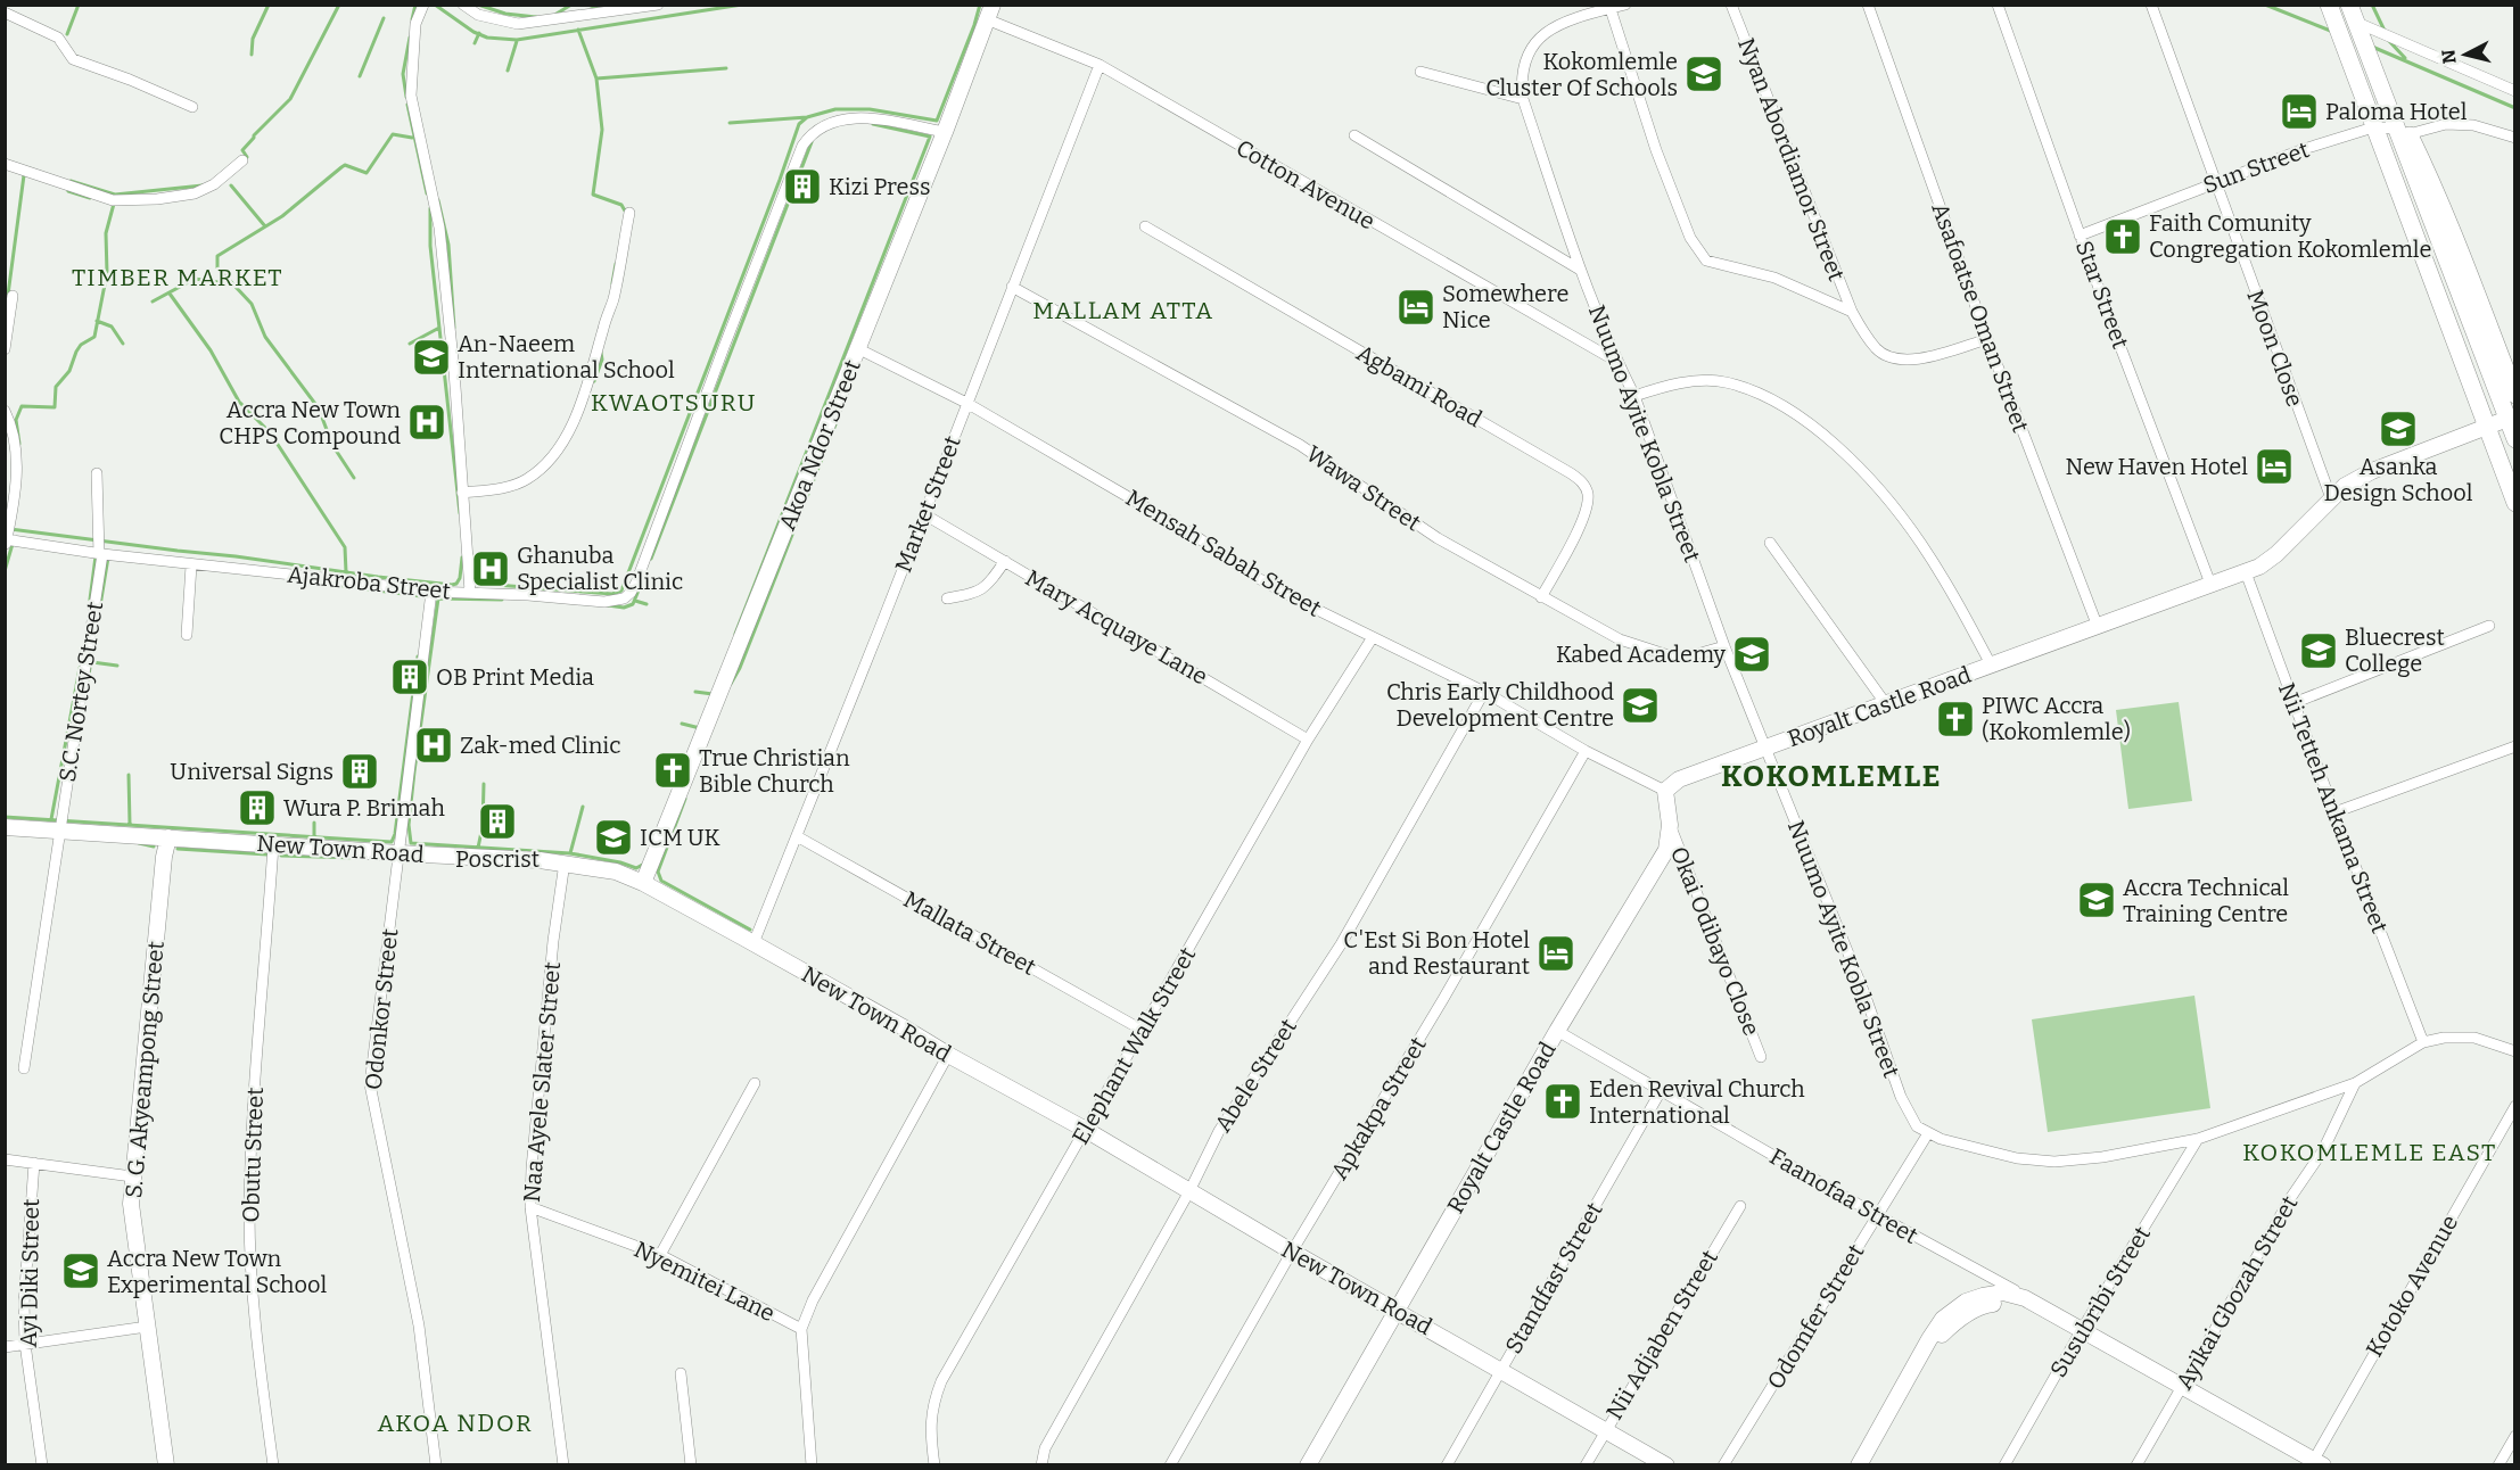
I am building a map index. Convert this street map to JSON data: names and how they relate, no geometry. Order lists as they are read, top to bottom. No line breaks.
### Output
{"streets":{"street":["Nyan Abordiamor Street","Sun Street","Cotton Avenue","Star Street","Asafoatse Oman Street","Moon Close","Agbami Road","Nuumo Ayite Kobla Street","Akoa Ndor Street","Wawa Street","Market Street","Mensah Sabah Street","Ajakroba Street","Mary Acquaye Lane","S.C. Nortey Street","Royalt Castle Road","Nii Tetteh Ankama Street","New Town Road","Mallata Street","Okai Odibayo Close","Odonkor Street","Elephant Walk Street","S. G. Akyeampong Street","Abele Street","Naa Ayele Slater Street","Apkakpa Street","Obutu Street","Faanofaa Street","Ayi Diki Street","Standfast Street","Nyemitei Lane","Kotoko Avenue","Ayikai Gbozah Street","Susubribi Street","Odomfer Street","Nii Adjaben Street"]},"crossings":[["Nyan Abordiamor Street","Asafoatse Oman Street"],["Sun Street","Star Street"],["Sun Street","Moon Close"],["Cotton Avenue","Nuumo Ayite Kobla Street"],["Cotton Avenue","Akoa Ndor Street"],["Cotton Avenue","Market Street"],["Star Street","Royalt Castle Road"],["Asafoatse Oman Street","Royalt Castle Road"],["Moon Close","Royalt Castle Road"],["Agbami Road","Wawa Street"],["Nuumo Ayite Kobla Street","Wawa Street"],["Nuumo Ayite Kobla Street","Royalt Castle Road"],["Nuumo Ayite Kobla Street","Odomfer Street"],["Akoa Ndor Street","Mensah Sabah Street"],["Akoa Ndor Street","Ajakroba Street"],["Akoa Ndor Street","New Town Road"],["Wawa Street","Market Street"],["Market Street","Mensah Sabah Street"],["Market Street","Mary Acquaye Lane"],["Market Street","New Town Road"],["Market Street","Mallata Street"],["Mensah Sabah Street","Royalt Castle Road"],["Mensah Sabah Street","Elephant Walk Street"],["Mensah Sabah Street","Abele Street"],["Mensah Sabah Street","Apkakpa Street"],["Ajakroba Street","S.C. Nortey Street"],["Ajakroba Street","Odonkor Street"],["Mary Acquaye Lane","Elephant Walk Street"],["S.C. Nortey Street","New Town Road"],["Royalt Castle Road","Nii Tetteh Ankama Street"],["Royalt Castle Road","New Town Road"],["Royalt Castle Road","Okai Odibayo Close"],["Royalt Castle Road","Faanofaa Street"],["New Town Road","Odonkor Street"],["New Town Road","Elephant Walk Street"],["New Town Road","S. G. Akyeampong Street"],["New Town Road","Abele Street"],["New Town Road","Naa Ayele Slater Street"],["New Town Road","Apkakpa Street"],["New Town Road","Obutu Street"],["New Town Road","Standfast Street"],["New Town Road","Nii Adjaben Street"],["Mallata Street","Elephant Walk Street"],["Naa Ayele Slater Street","Nyemitei Lane"],["Faanofaa Street","Standfast Street"],["Faanofaa Street","Odomfer Street"]],"districts":["TIMBER MARKET","MALLAM ATTA","KWAOTSURU","KOKOMLEMLE","KOKOMLEMLE EAST","AKOA NDOR"],"places":{"school or university":["Kokomlemle Cluster Of Schools","An-Naeem International School","Asanka Design School","Bluecrest College","Kabed Academy","Chris Early Childhood Development Centre","ICM UK","Accra Technical Training Centre","Accra New Town Experimental School"],"hotel":["Paloma Hotel","Somewhere Nice","New Haven Hotel","C'Est Si Bon Hotel and Restaurant"],"building":["Kizi Press","OB Print Media","Universal Signs","Wura P. Brimah","Poscrist"],"church":["Faith Comunity Congregation Kokomlemle","PIWC Accra (Kokomlemle)","True Christian Bible Church","Eden Revival Church International"],"hospital":["Accra New Town CHPS Compound","Ghanuba Specialist Clinic","Zak-med Clinic"]},"north":"left"}
